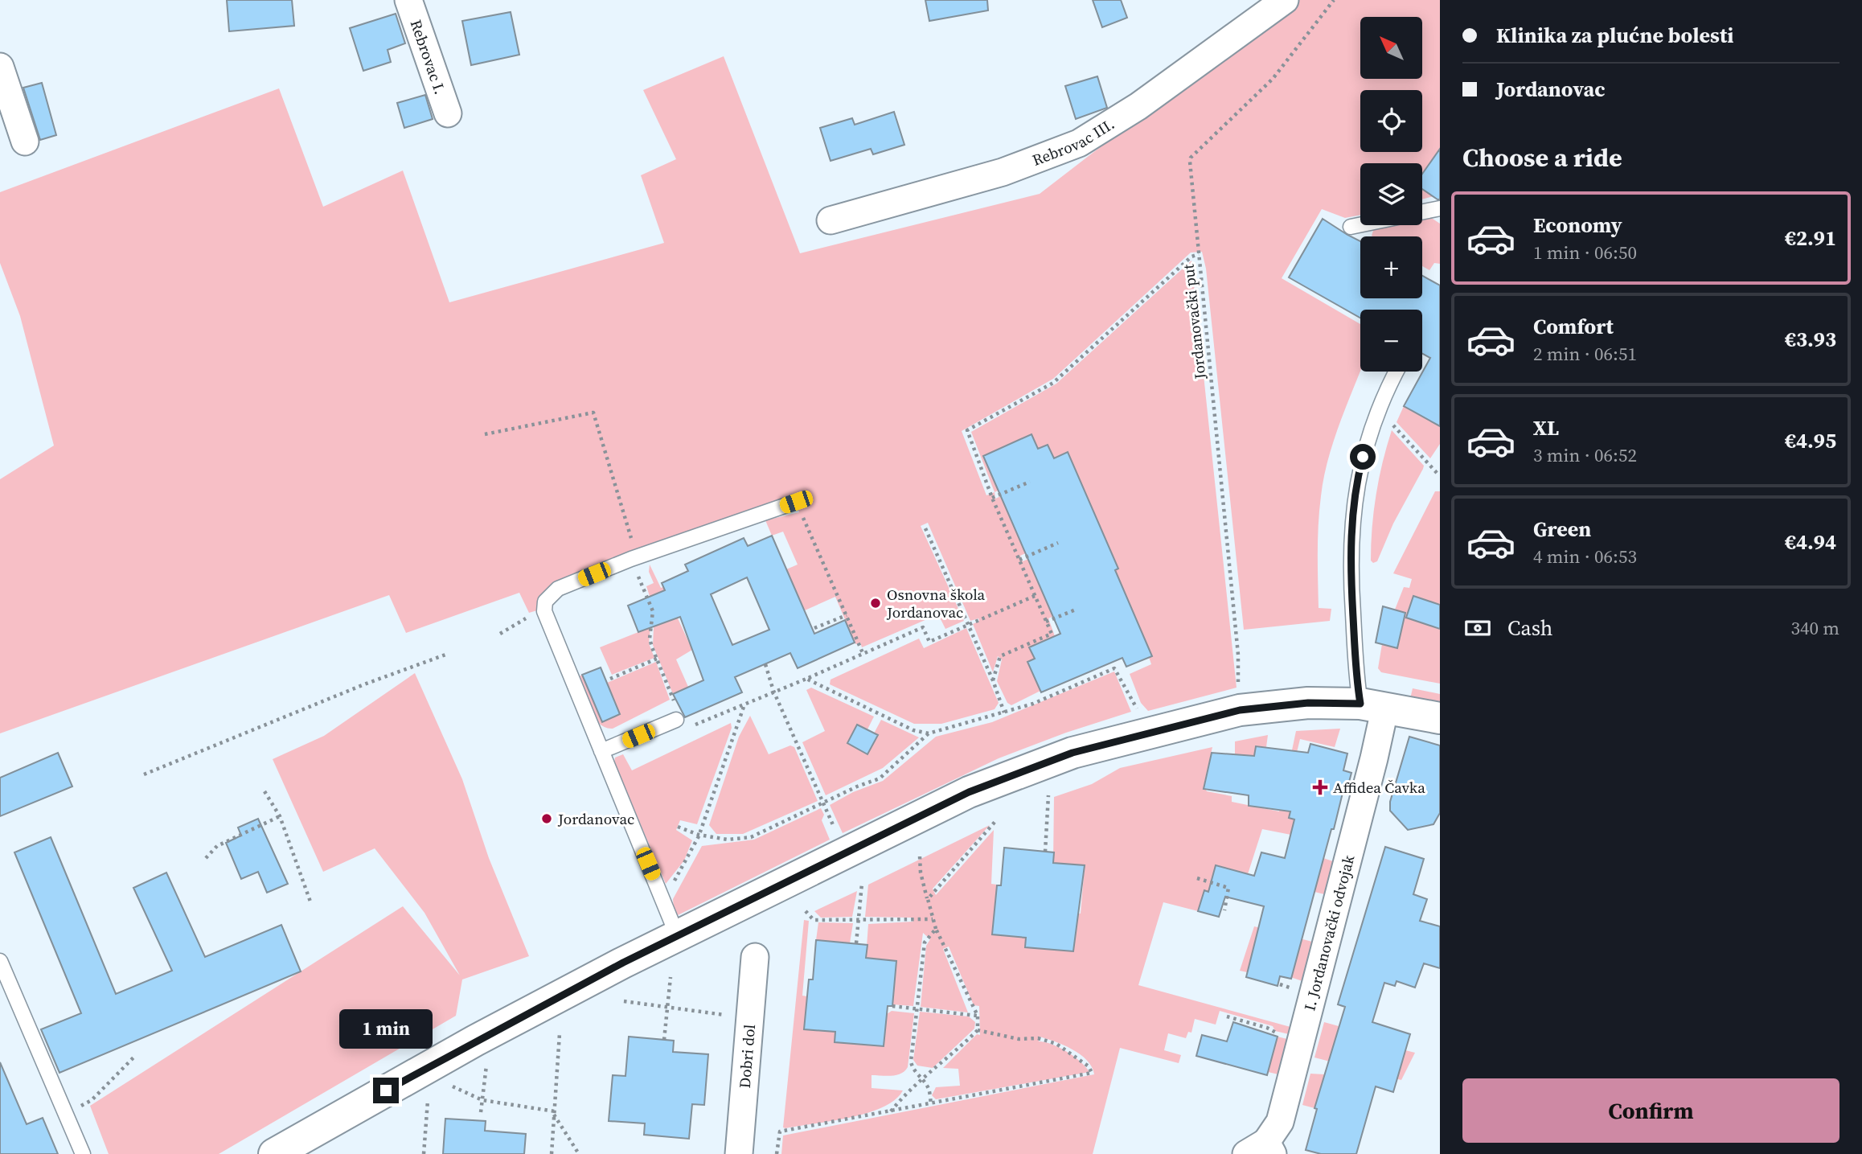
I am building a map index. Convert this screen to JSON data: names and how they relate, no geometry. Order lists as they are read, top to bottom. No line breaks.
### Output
{"streets":{"street":["Rebrovac I.","Rebrovac III.","I. Jordanovački odvojak","Dobri dol"],"path":["Jordanovački put"]},"places":{"other":["Osnovna škola Jordanovac","Jordanovac"],"health":["Affidea Čavka"]},"north":"top left","page":{"banner":["Klinika za plućne bolesti","Jordanovac"],"map_buttons":["+","−"],"heading":"Choose a ride","list":[{"name":"Economy","note":"1 min · 06:50","value":"€2.91"},{"name":"Comfort","note":"2 min · 06:51","value":"€3.93"},{"name":"XL","note":"3 min · 06:52","value":"€4.95"},{"name":"Green","note":"4 min · 06:53","value":"€4.94"}],"pay":["Cash","340 m"],"bubble":"1 min","buttons":"Confirm"}}
